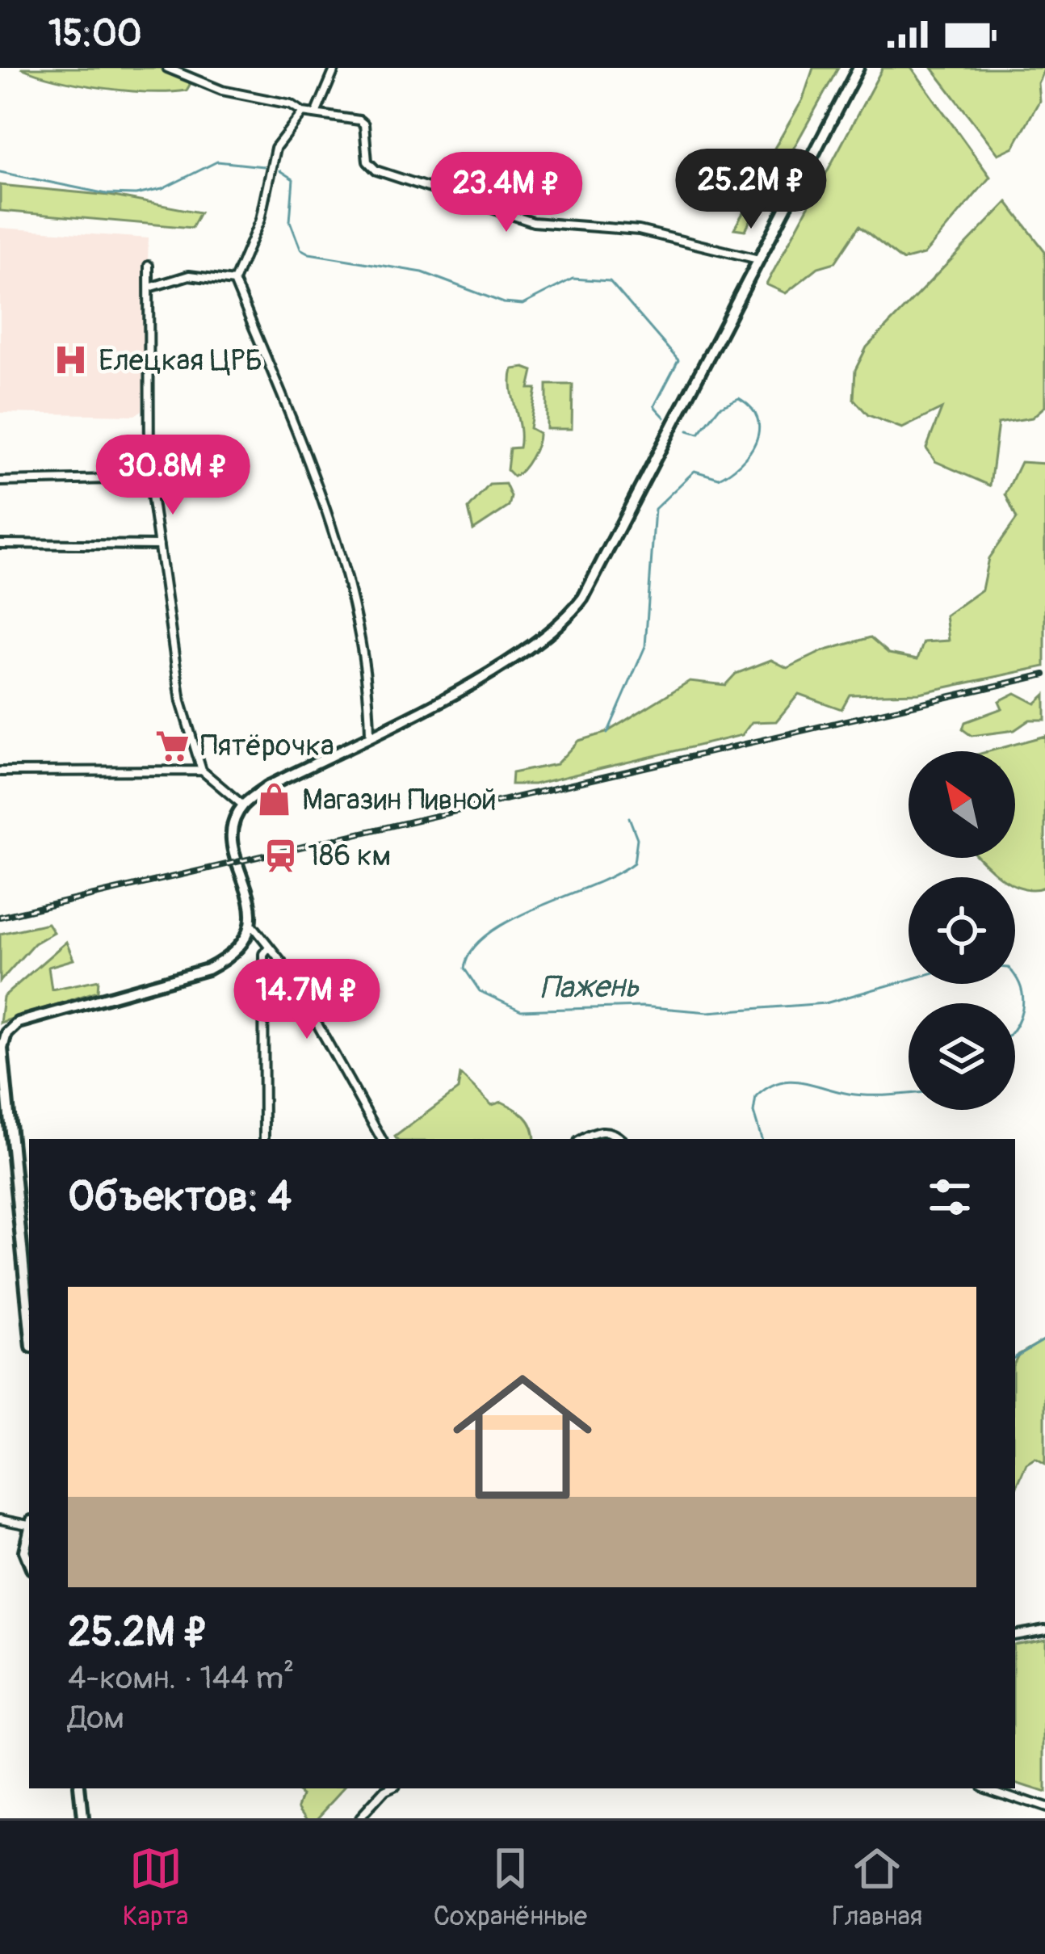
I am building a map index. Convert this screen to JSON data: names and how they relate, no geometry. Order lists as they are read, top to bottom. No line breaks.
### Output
{"water":["Пажень"],"places":{"hospital":["Елецкая ЦРБ"],"supermarket":["Пятёрочка"],"shop":["Магазин Пивной"],"station":["186 км"]},"north":"top left","page":{"status":"15:00","price":["25.2M ₽","23.4M ₽","30.8M ₽","14.7M ₽"],"heading":"Объектов: 4","list":[{"name":"25.2M ₽","note":"4-комн. · 144 m² · Дом"}],"tabs":["Карта","Сохранённые","Главная"]}}
